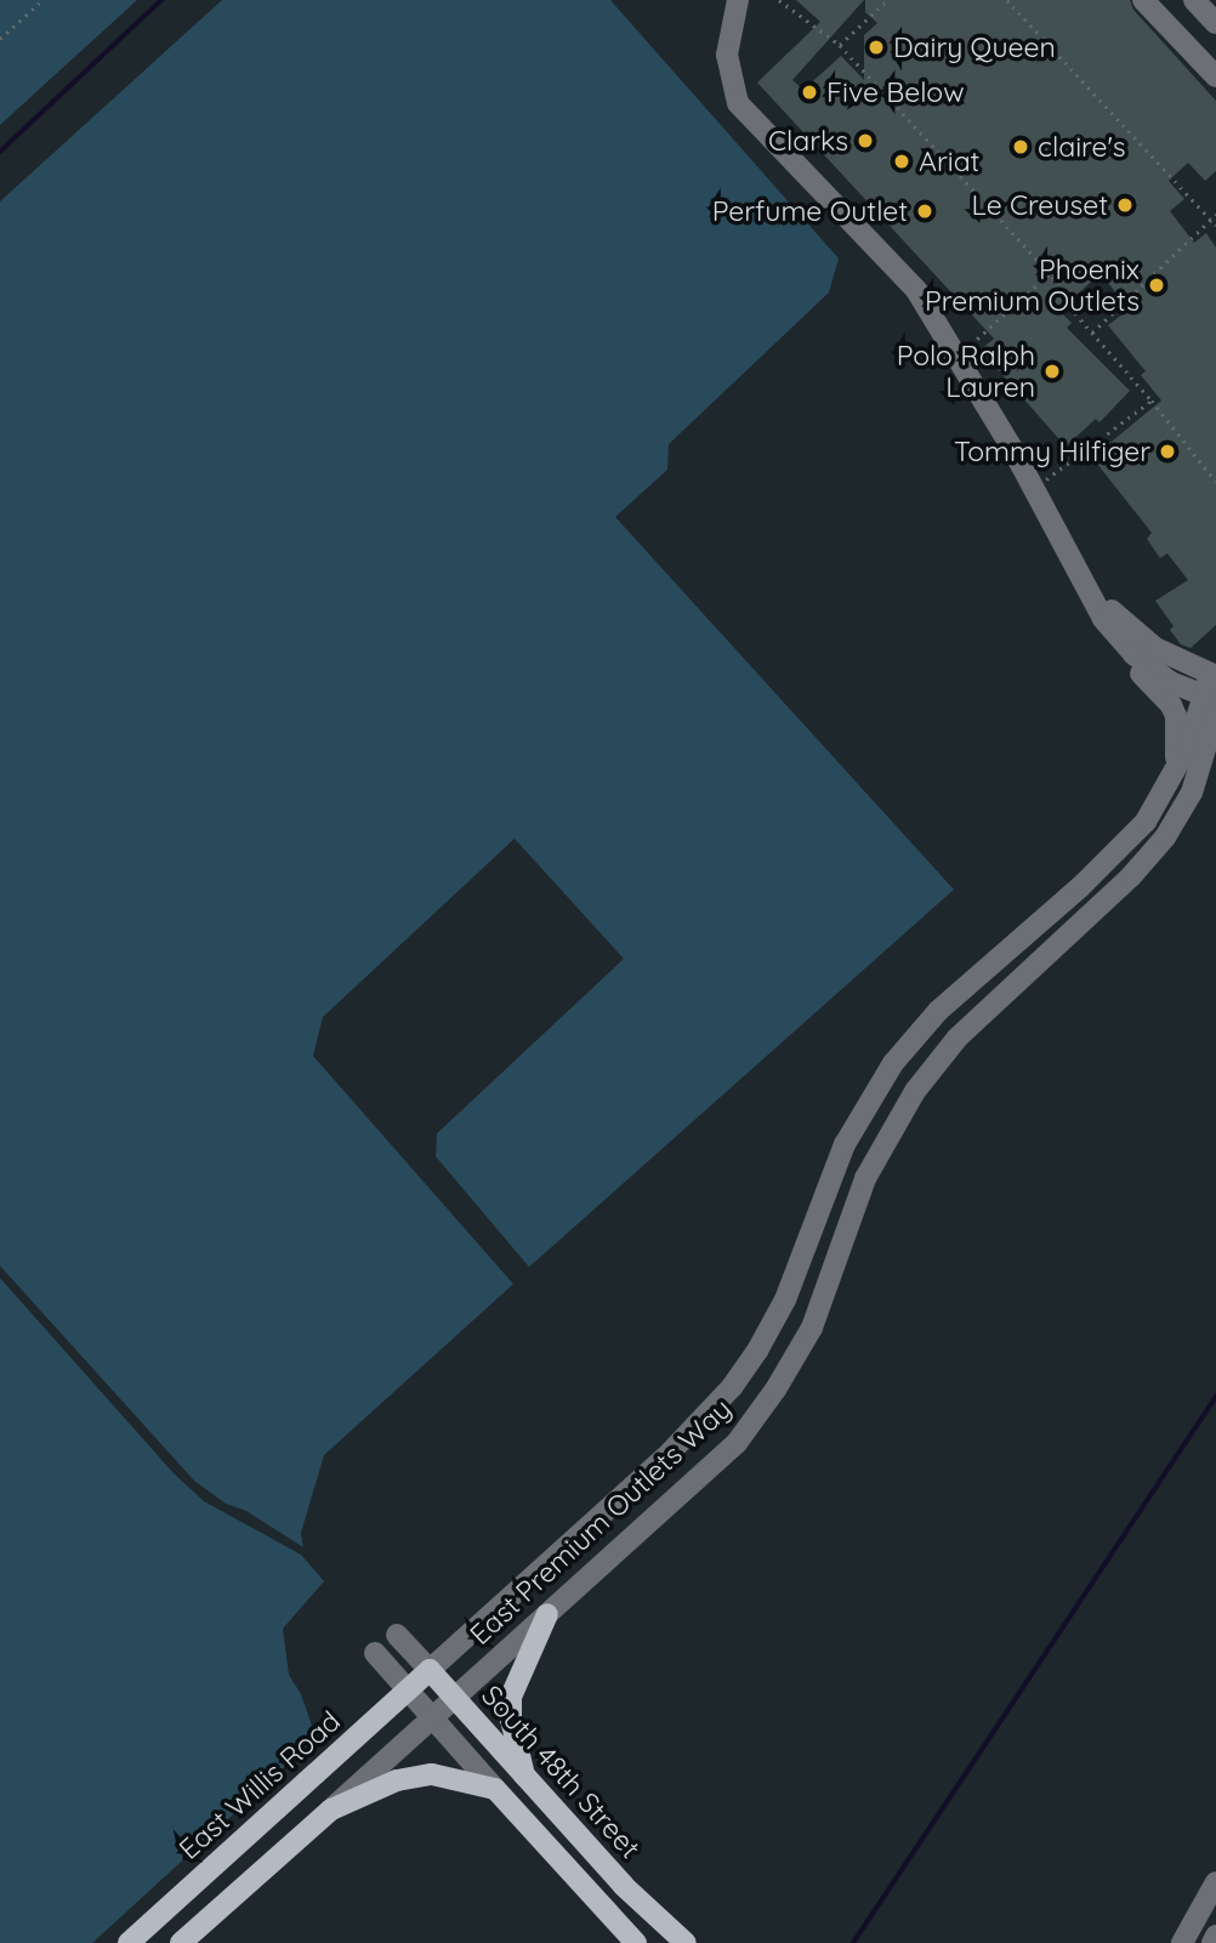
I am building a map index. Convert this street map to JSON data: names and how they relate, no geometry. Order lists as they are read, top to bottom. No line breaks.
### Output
{"streets":{"main road":["South 48th Street","East Willis Road"],"street":["East Premium Outlets Way"]},"crossings":[["East Premium Outlets Way","South 48th Street"],["East Premium Outlets Way","East Willis Road"],["South 48th Street","East Willis Road"]],"places":["Dairy Queen","Five Below","Clarks","claire's","Ariat","Le Creuset","Perfume Outlet","Phoenix Premium Outlets","Polo Ralph Lauren","Tommy Hilfiger"]}
